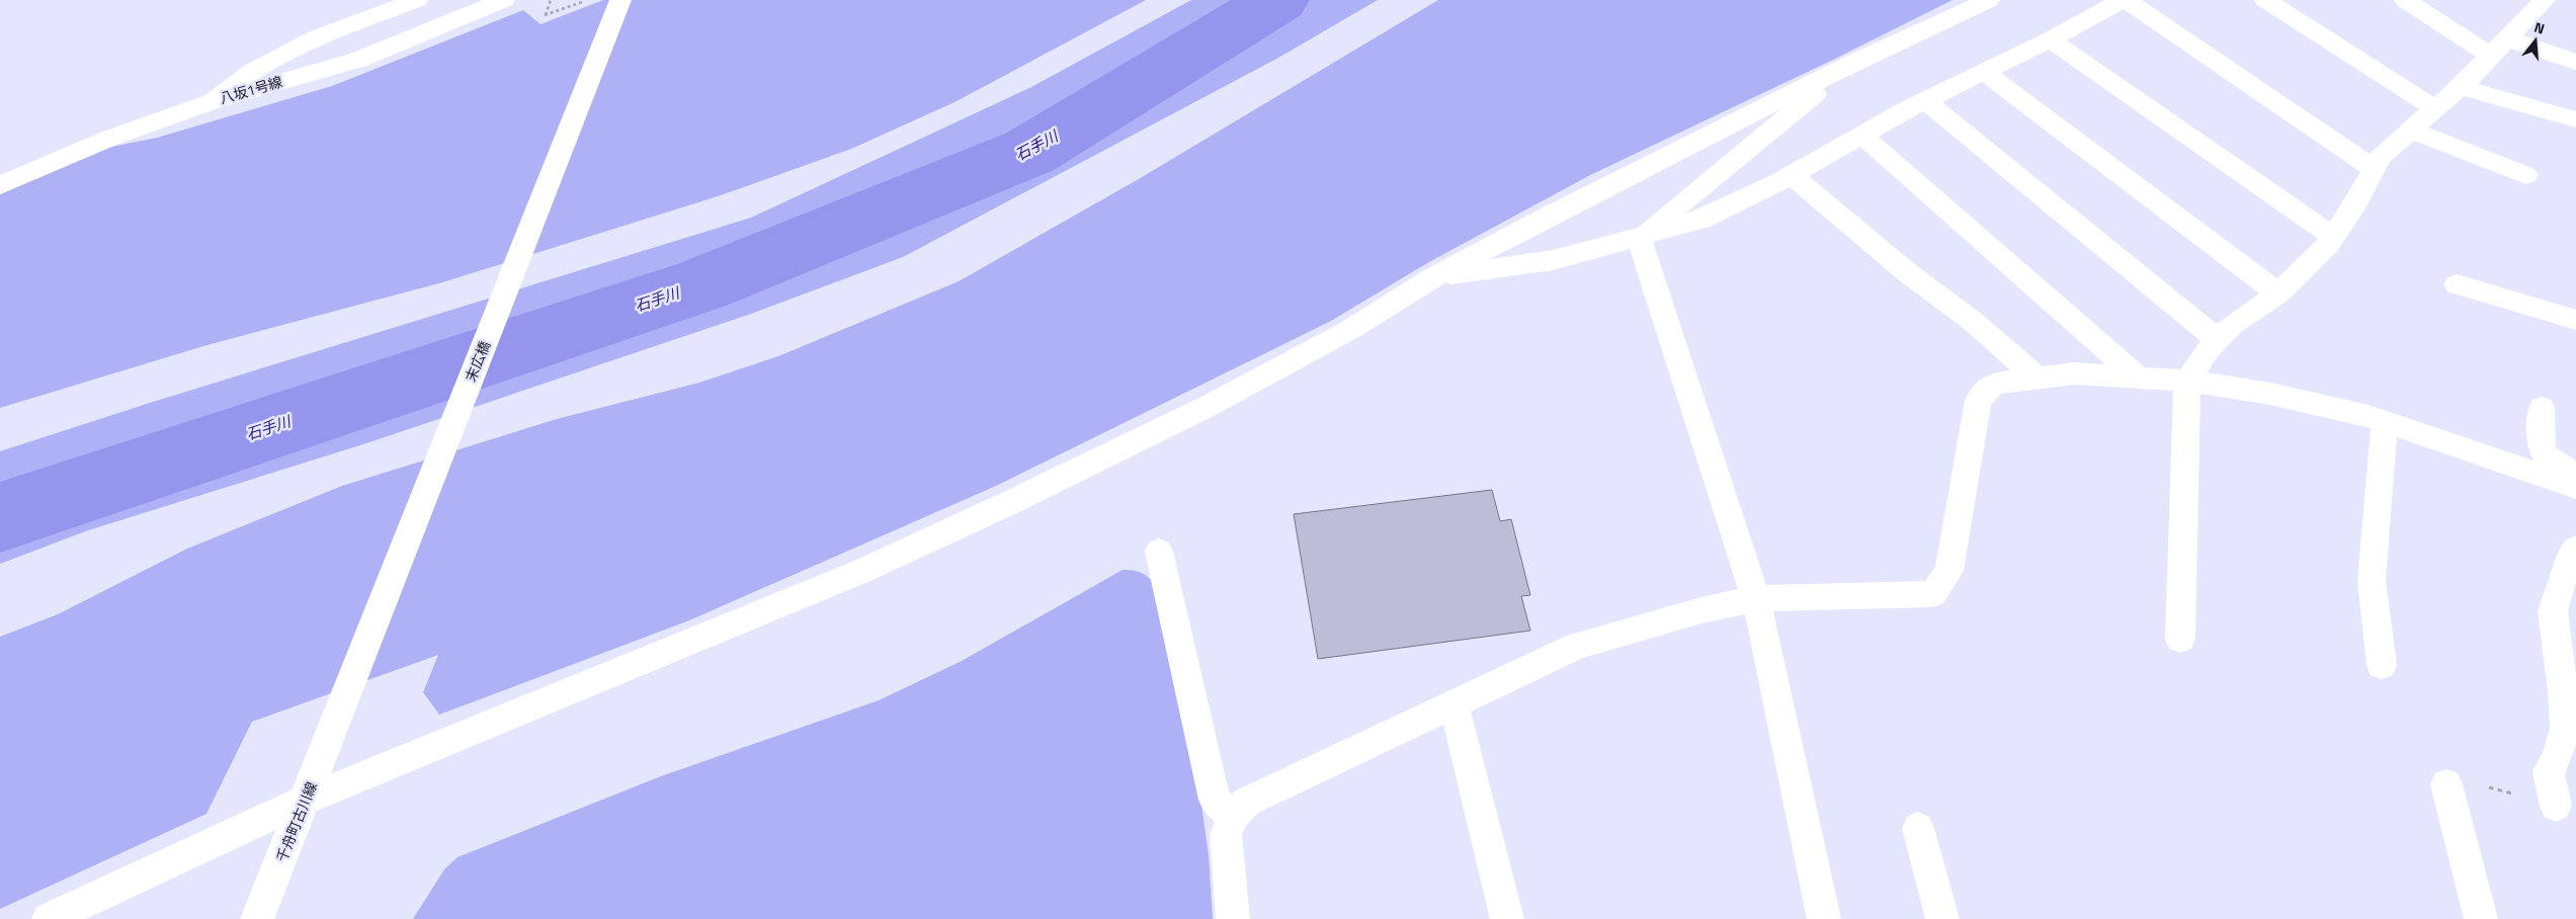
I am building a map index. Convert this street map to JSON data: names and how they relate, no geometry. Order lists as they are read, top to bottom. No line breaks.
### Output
{"streets":{"street":["八坂1号線","末広橋","千舟町古川線"]},"crossings":[["末広橋","千舟町古川線"]],"water":["石手川"],"north":"top"}
